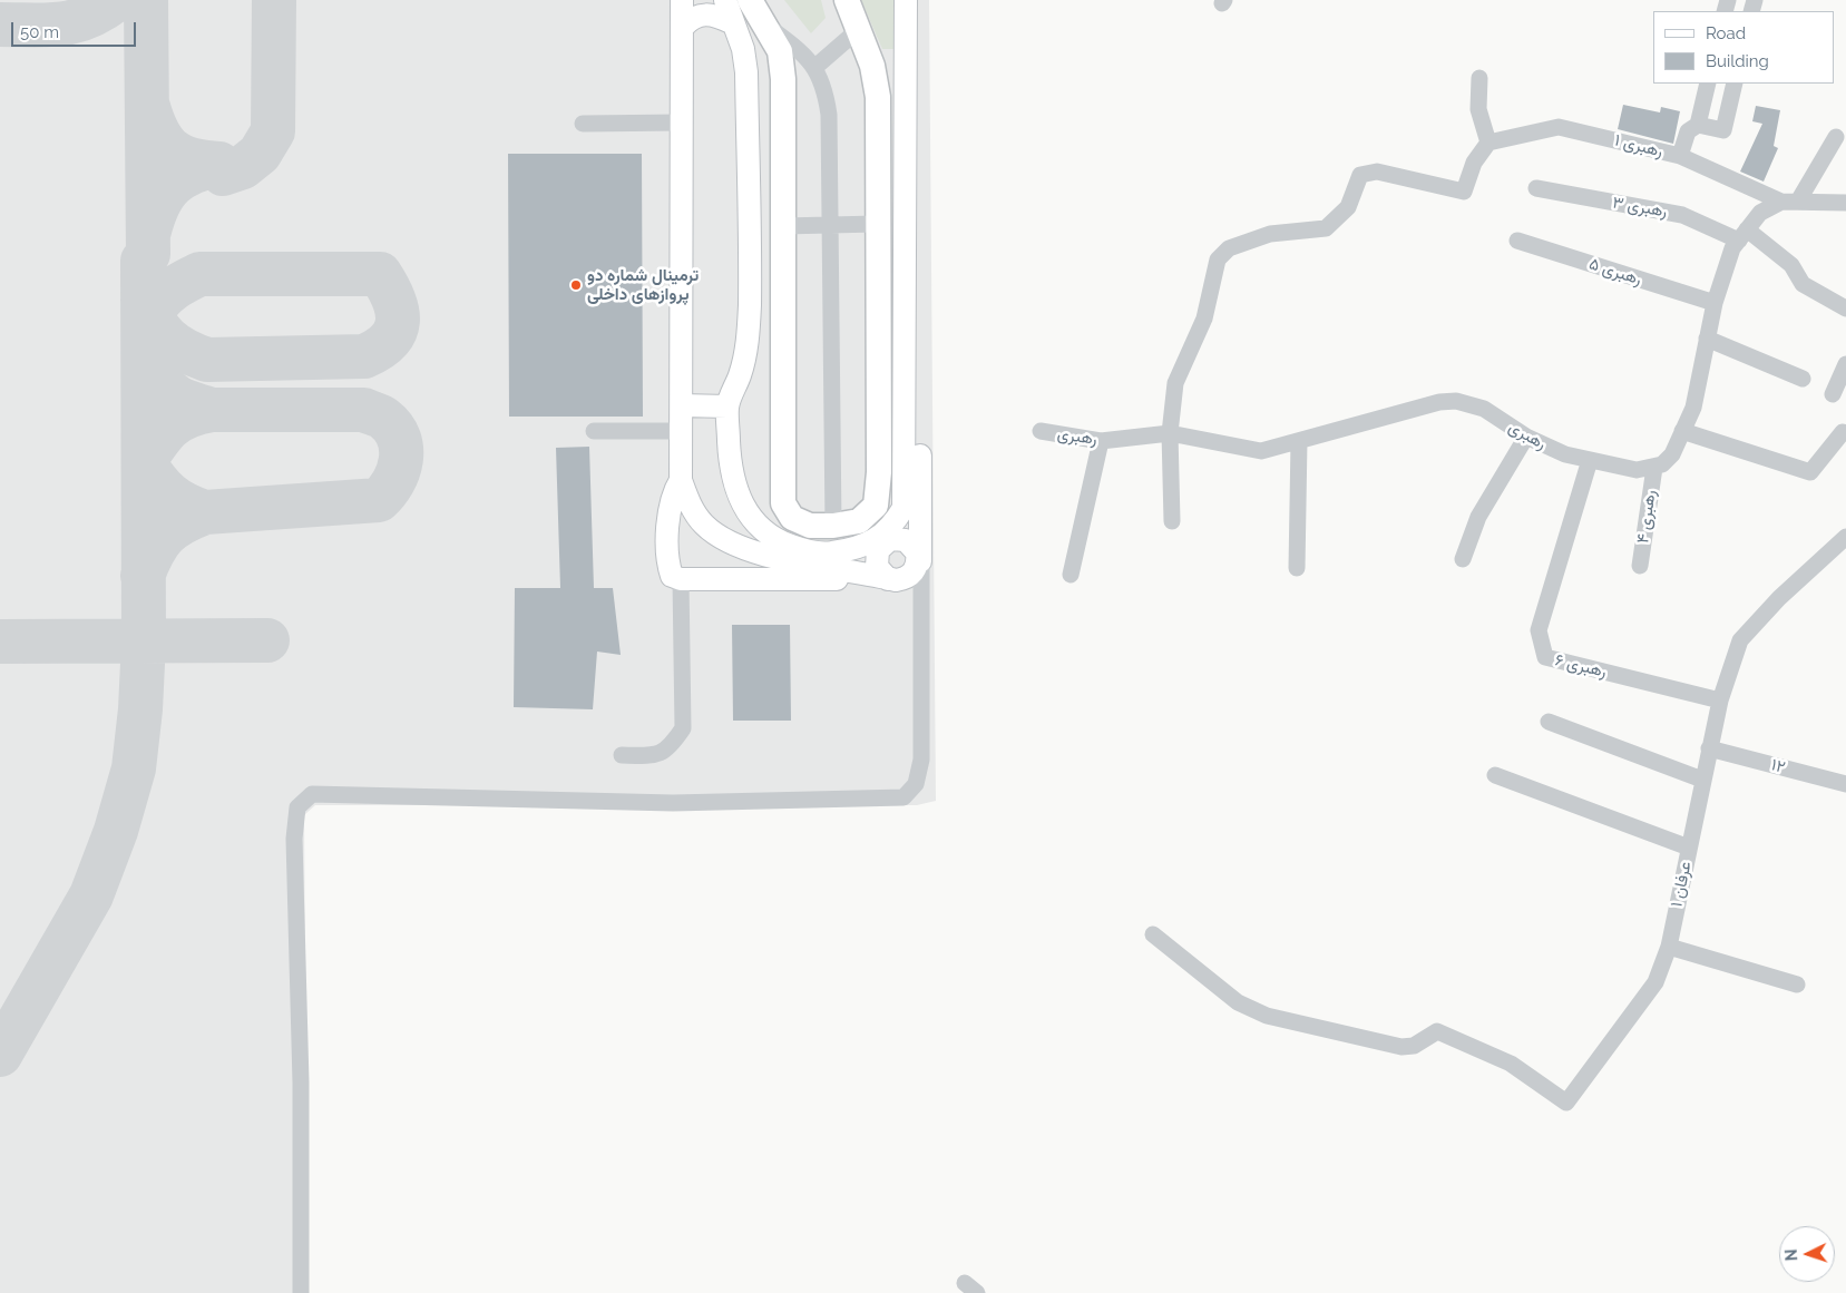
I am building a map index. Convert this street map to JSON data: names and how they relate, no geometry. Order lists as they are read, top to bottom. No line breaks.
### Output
{"streets":{"street":["رهبری ۱","رهبری ۳","رهبری ۵","رهبری","رهبری ۴","رهبری ۶","۱۲","عرفان ۱"]},"crossings":[["رهبری","رهبری ۴"],["رهبری","رهبری ۶"],["رهبری ۶","عرفان ۱"],["۱۲","عرفان ۱"]],"places":["ترمینال شماره دو پروازهای داخلی"],"legend":["Road","Building"],"scale_bar":"50 m","north":"left"}
